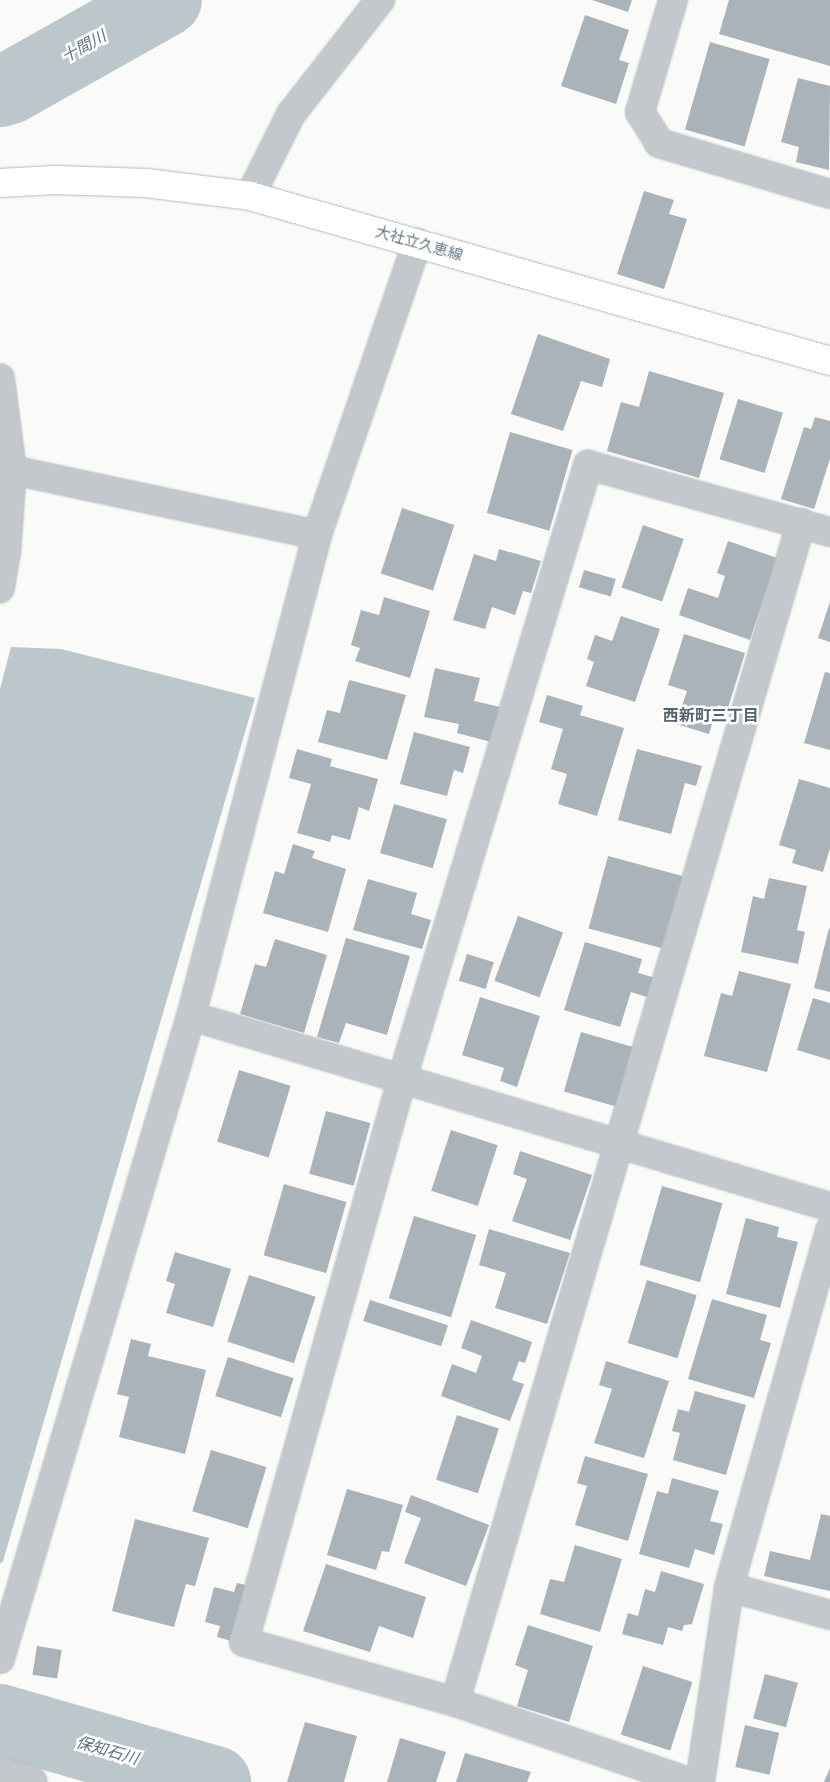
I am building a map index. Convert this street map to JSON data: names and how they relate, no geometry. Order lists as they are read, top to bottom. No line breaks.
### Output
{"streets":{"main road":["大社立久恵線"]},"districts":["西新町三丁目"],"water":["十間川","保知石川"]}
